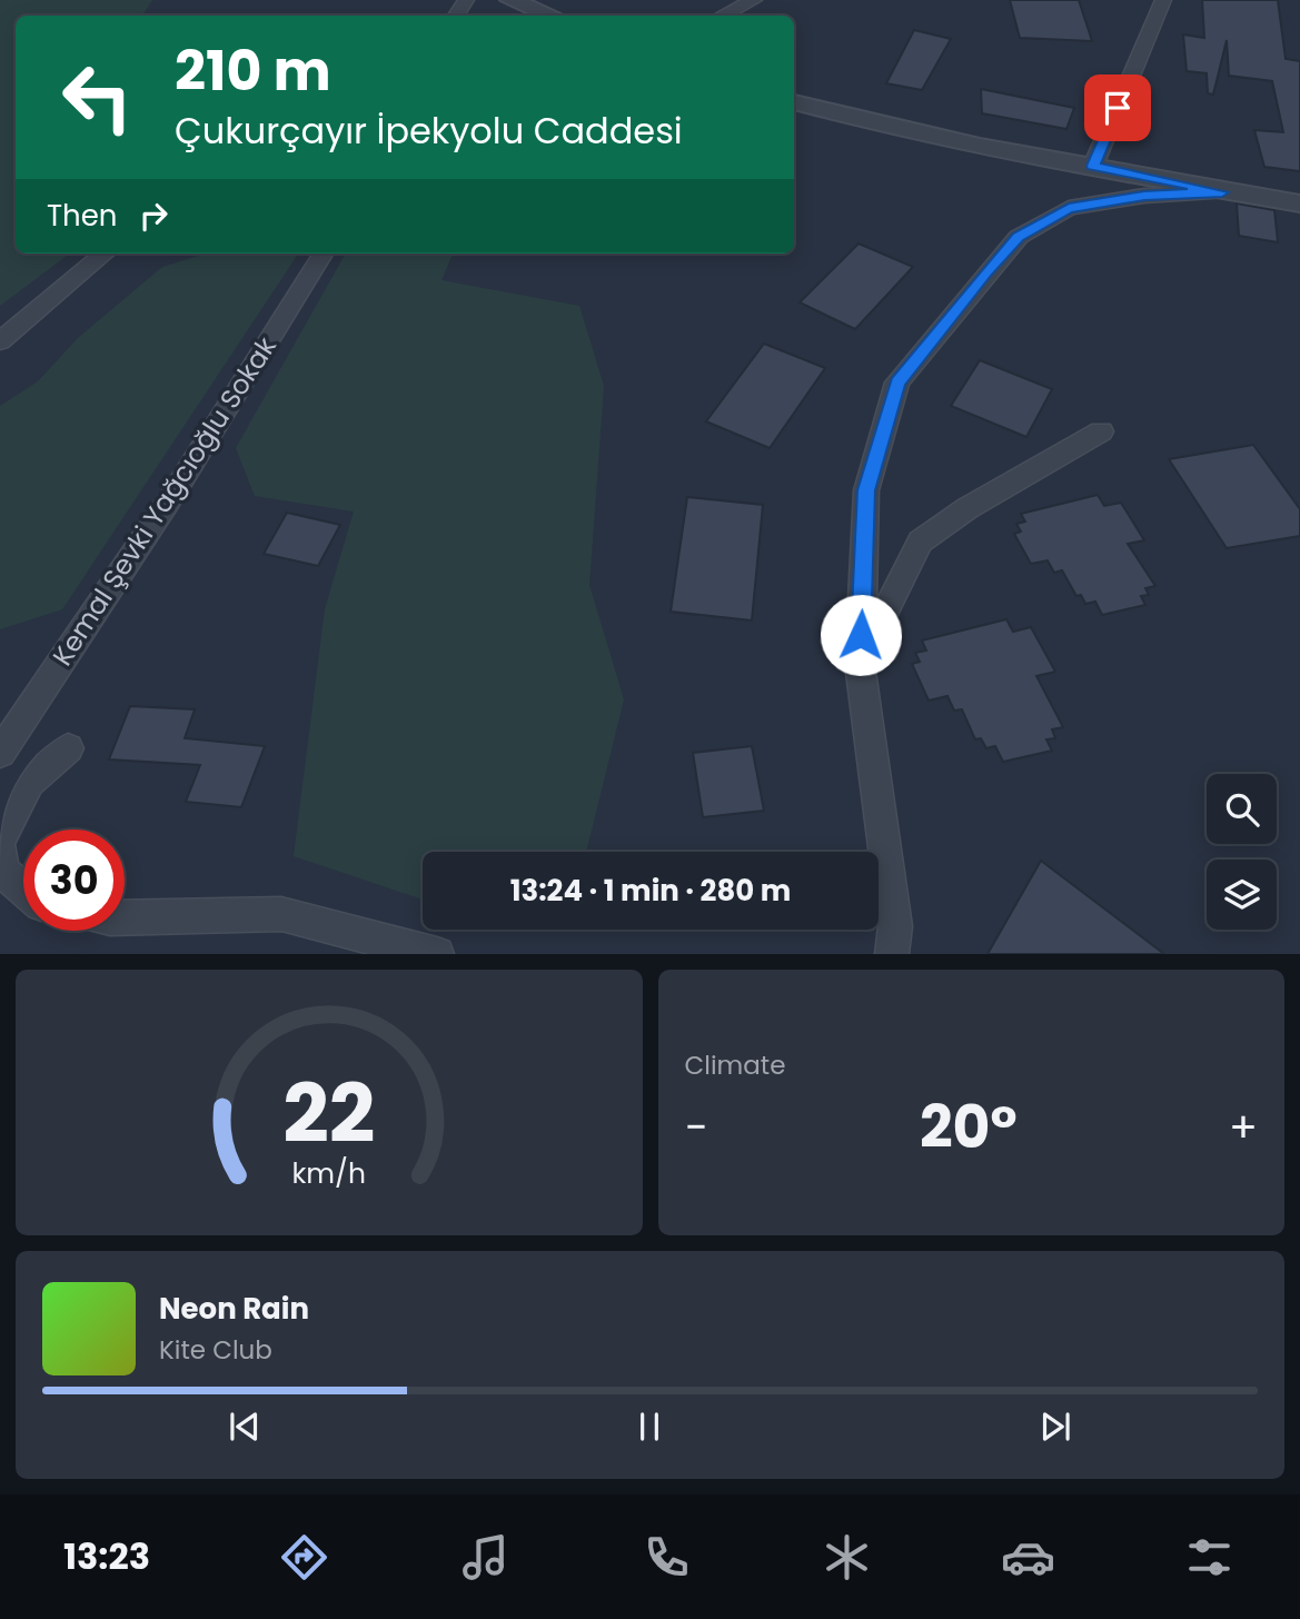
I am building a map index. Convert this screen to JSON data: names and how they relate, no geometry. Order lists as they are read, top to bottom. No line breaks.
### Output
{"streets":{"street":["Kemal Şevki Yağcıoğlu Sokak"]},"page":{"turn":["210 m","Çukurçayır İpekyolu Caddesi"],"then":"Then","limit":"30","trip":"13:24 · 1 min · 280 m","tile":"Climate","heat":["−","20°","+"],"song":["Neon Rain","Kite Club"],"tabs":"13:23","gauge":["22","km/h"]}}
